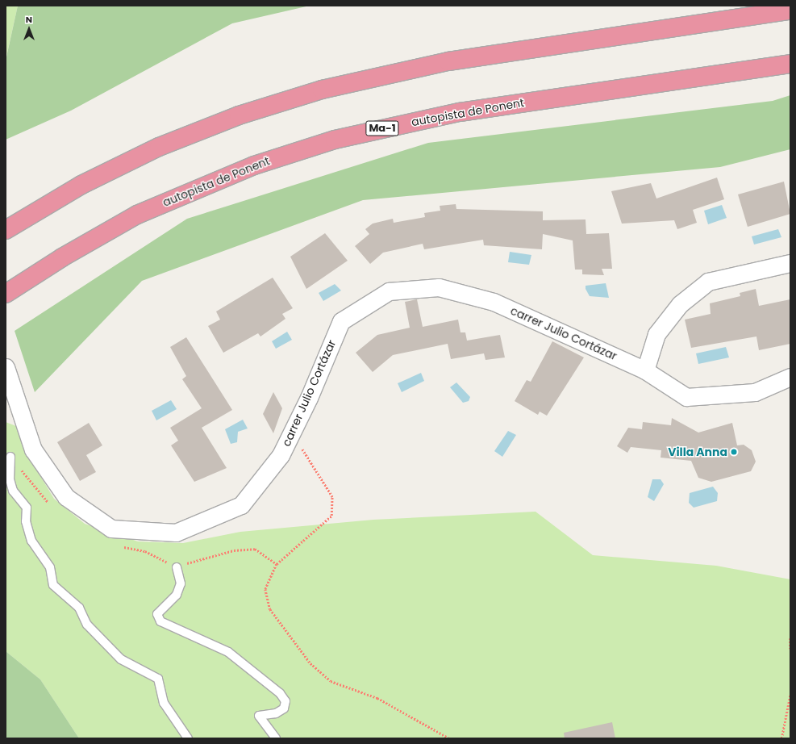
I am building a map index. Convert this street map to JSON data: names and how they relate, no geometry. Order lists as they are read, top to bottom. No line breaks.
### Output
{"streets":{"highway":["autopista de Ponent","Ma-1"],"street":["carrer Julio Cortázar"]},"places":["Villa Anna"],"north":"top"}
